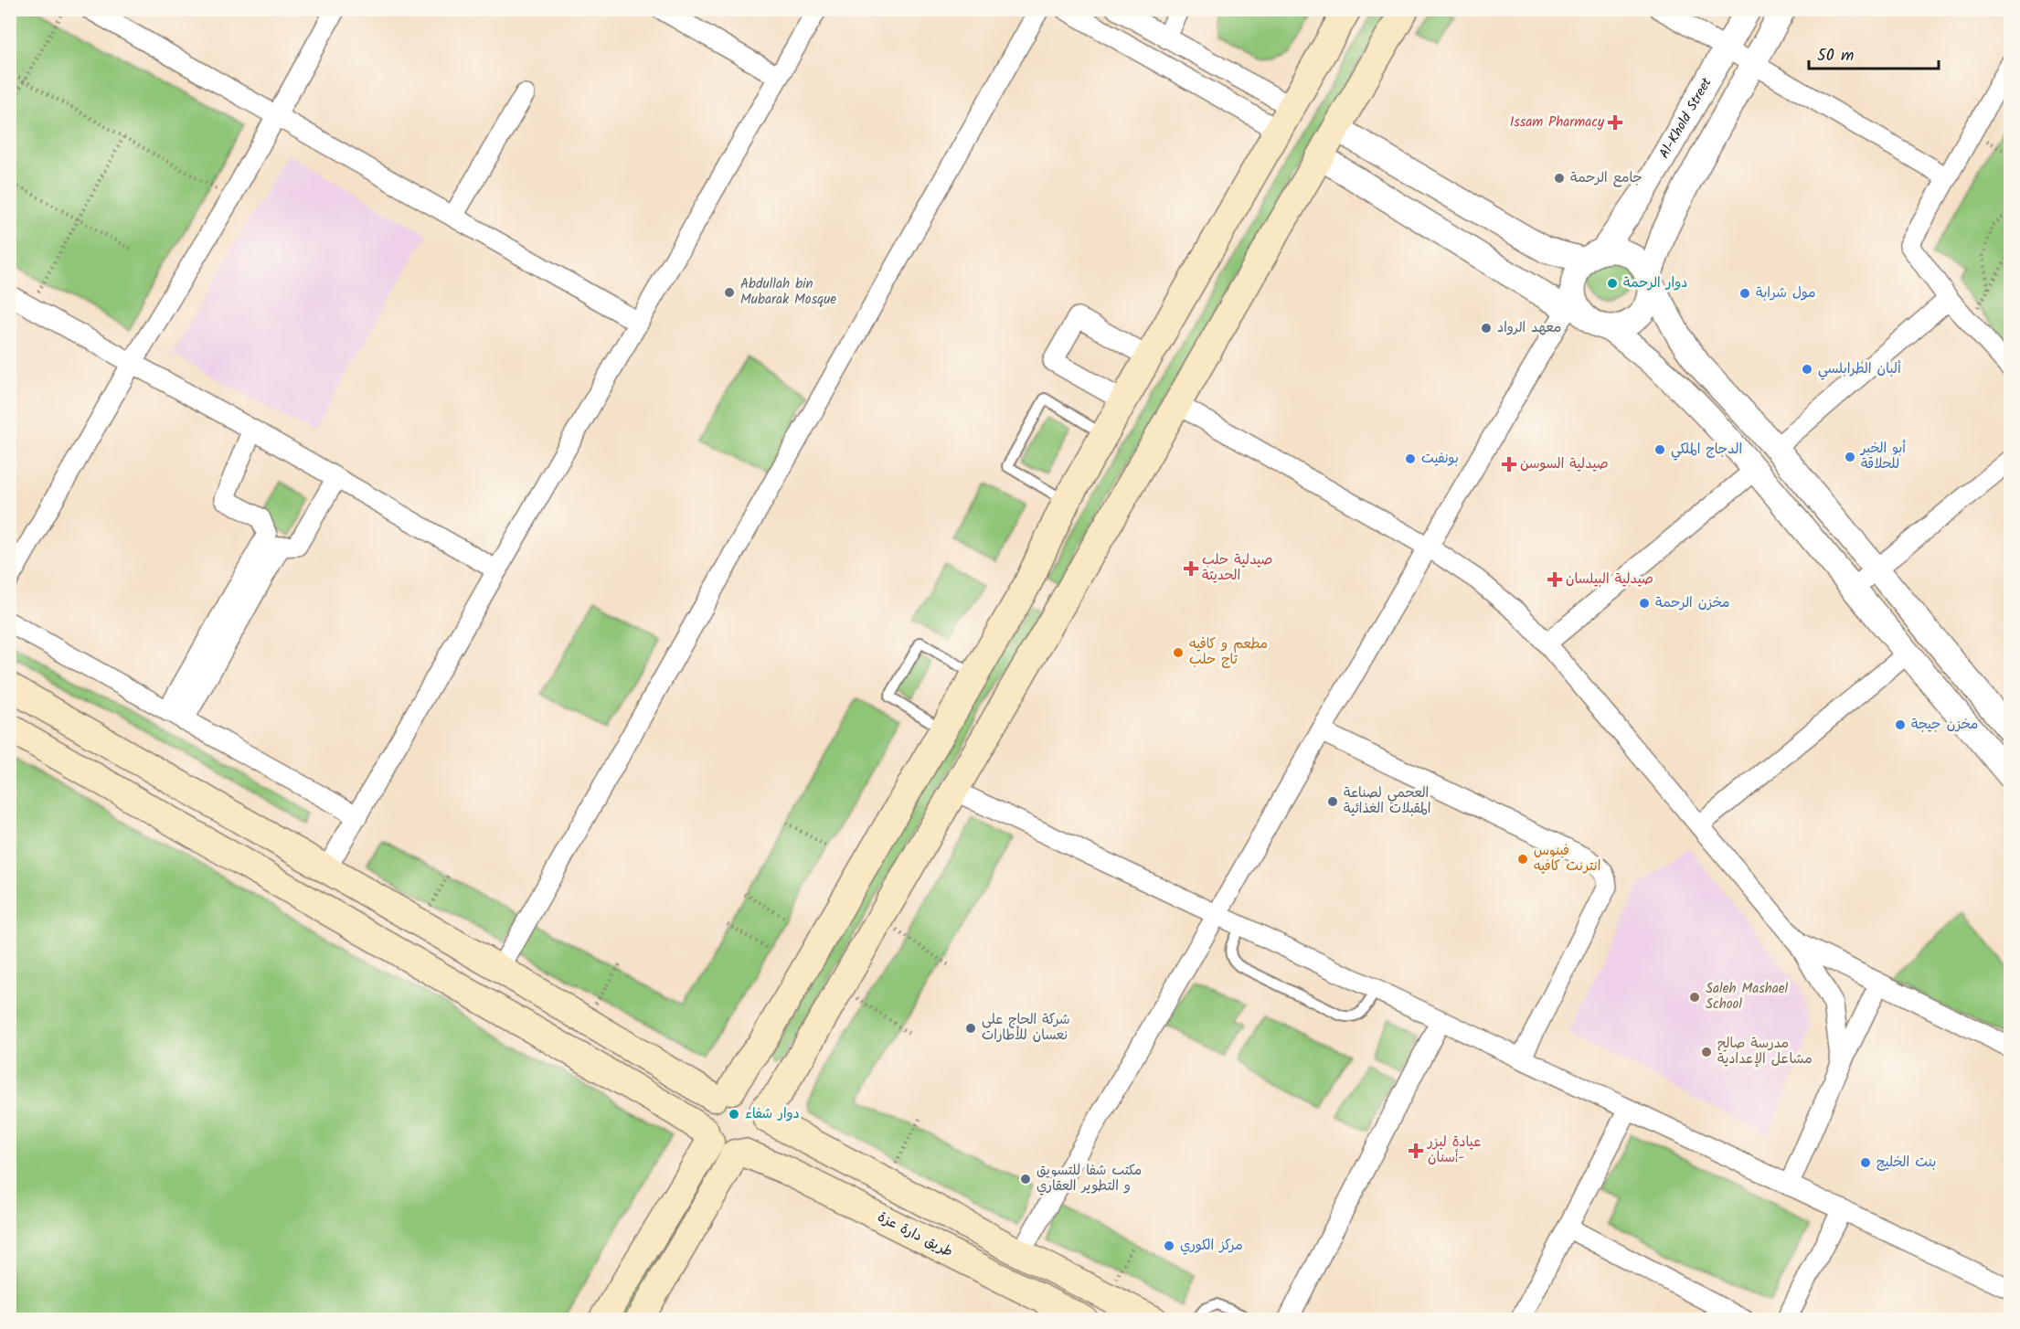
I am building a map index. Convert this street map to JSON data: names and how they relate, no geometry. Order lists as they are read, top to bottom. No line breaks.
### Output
{"streets":{"main road":["طريق دارة عزة"],"street":["Al-Khold Street"]},"places":{"health":["Issam Pharmacy","صيدلية السوسن","صيدلية حلب الحديثة","صيدلية البيلسان","عيادة ليزر أسنان-"],"other":["جامع الرحمة","دوار الرحمة","Abdullah bin Mubarak Mosque","مول شرابة","معهد الرواد","ألبان الطرابلسي","الدجاج الملكي","أبو الخير للحلاقة","بونفيت","مخزن الرحمة","مطعم و كافيه تاج حلب","مخزن جيجة","العجمي لصناعة المقبلات الغذائية","فينوس انترنت كافيه","Saleh Mashael School","شركة الحاج علي نعسان للأطارات","مدرسة صالح مشاعل الإعدادية","دوار شفاء","بنت الخليج","مكتب شفا للتسويق و التطوير العقاري","مركز الكوري"]},"scale_bar":"50 m"}
